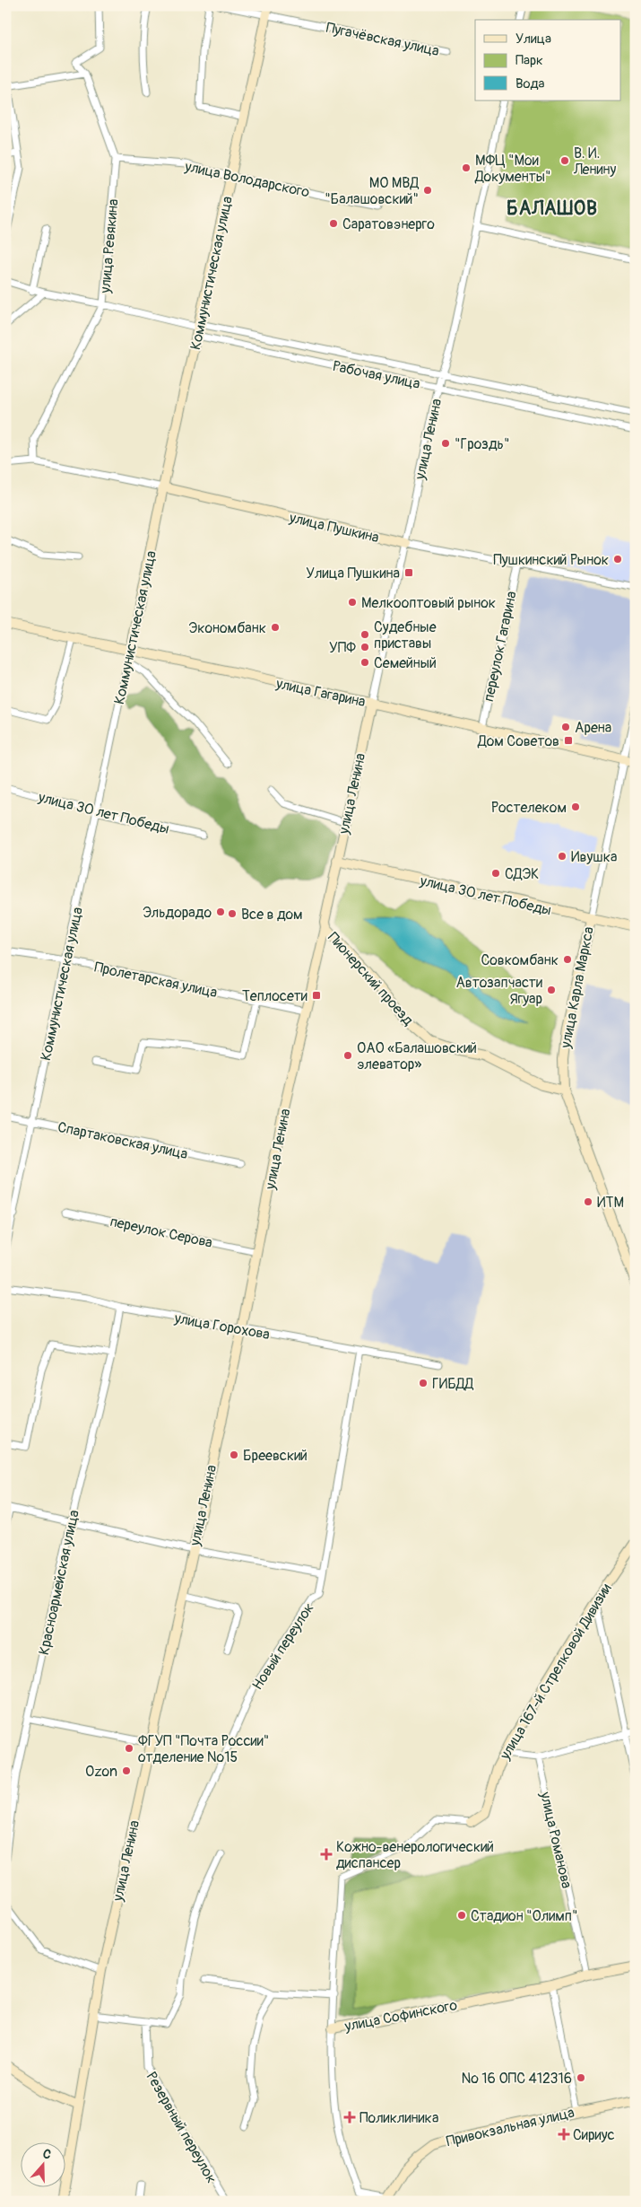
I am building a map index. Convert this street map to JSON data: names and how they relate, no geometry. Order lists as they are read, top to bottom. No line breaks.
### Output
{"streets":{"street":["Пугачёвская улица","улица Володарского","улица Ревякина","Коммунистическая улица","Рабочая улица","улица Ленина","улица Пушкина","переулок Гагарина","улица Гагарина","улица 30 лет Победы","Пионерский проезд","Пролетарская улица","улица Карла Маркса","Спартаковская улица","переулок Серова","улица Горохова","Красноармейская улица","Новый переулок","улица 167-й Стрелковой Дивизии","улица Романова","улица Софинского","Привокзальная улица","Резервный переулок"]},"crossings":[["Пугачёвская улица","Коммунистическая улица"],["улица Володарского","улица Ревякина"],["улица Володарского","Коммунистическая улица"],["улица Ревякина","улица Пушкина"],["Коммунистическая улица","Рабочая улица"],["Коммунистическая улица","улица Пушкина"],["Коммунистическая улица","улица Гагарина"],["Коммунистическая улица","улица 30 лет Победы"],["Коммунистическая улица","Пролетарская улица"],["Коммунистическая улица","Спартаковская улица"],["Рабочая улица","улица Ленина"],["улица Ленина","улица Пушкина"],["улица Ленина","улица Гагарина"],["улица Ленина","улица 30 лет Победы"],["улица Ленина","Пионерский проезд"],["улица Ленина","Пролетарская улица"],["улица Ленина","переулок Серова"],["улица Ленина","улица Горохова"],["улица Пушкина","переулок Гагарина"],["переулок Гагарина","улица Гагарина"],["улица Гагарина","улица Карла Маркса"],["улица 30 лет Победы","улица Карла Маркса"],["Пионерский проезд","улица Карла Маркса"],["улица Горохова","Красноармейская улица"],["улица Горохова","Новый переулок"],["улица 167-й Стрелковой Дивизии","улица Софинского"],["улица Романова","улица Софинского"],["улица Софинского","Привокзальная улица"]],"districts":["БАЛАШОВ"],"places":{"other":["В. И. Ленину","МФЦ \"Мои Документы\"","МО МВД \"Балашовский\"","Саратовэнерго","\"Гроздь\"","Пушкинский Рынок","Мелкооптовый рынок","Экономбанк","Судебные приставы","УПФ","Семейный","Арена","Ростелеком","Ивушка","СДЭК","Эльдорадо","Все в дом","Совкомбанк","Автозапчасти Ягуар","ОАО «Балашовский элеватор»","ИТМ","ГИБДД","Бреевский","ФГУП \"Почта России\" отделение №15","Ozon","Стадион \"Олимп\"","№ 16 ОПС 412316"],"transit":["Улица Пушкина","Дом Советов","Теплосети"],"health":["Кожно-венерологический диспансер","Поликлиника","Сириус"]},"legend":["Улица","Парк","Вода"],"north":"top"}
